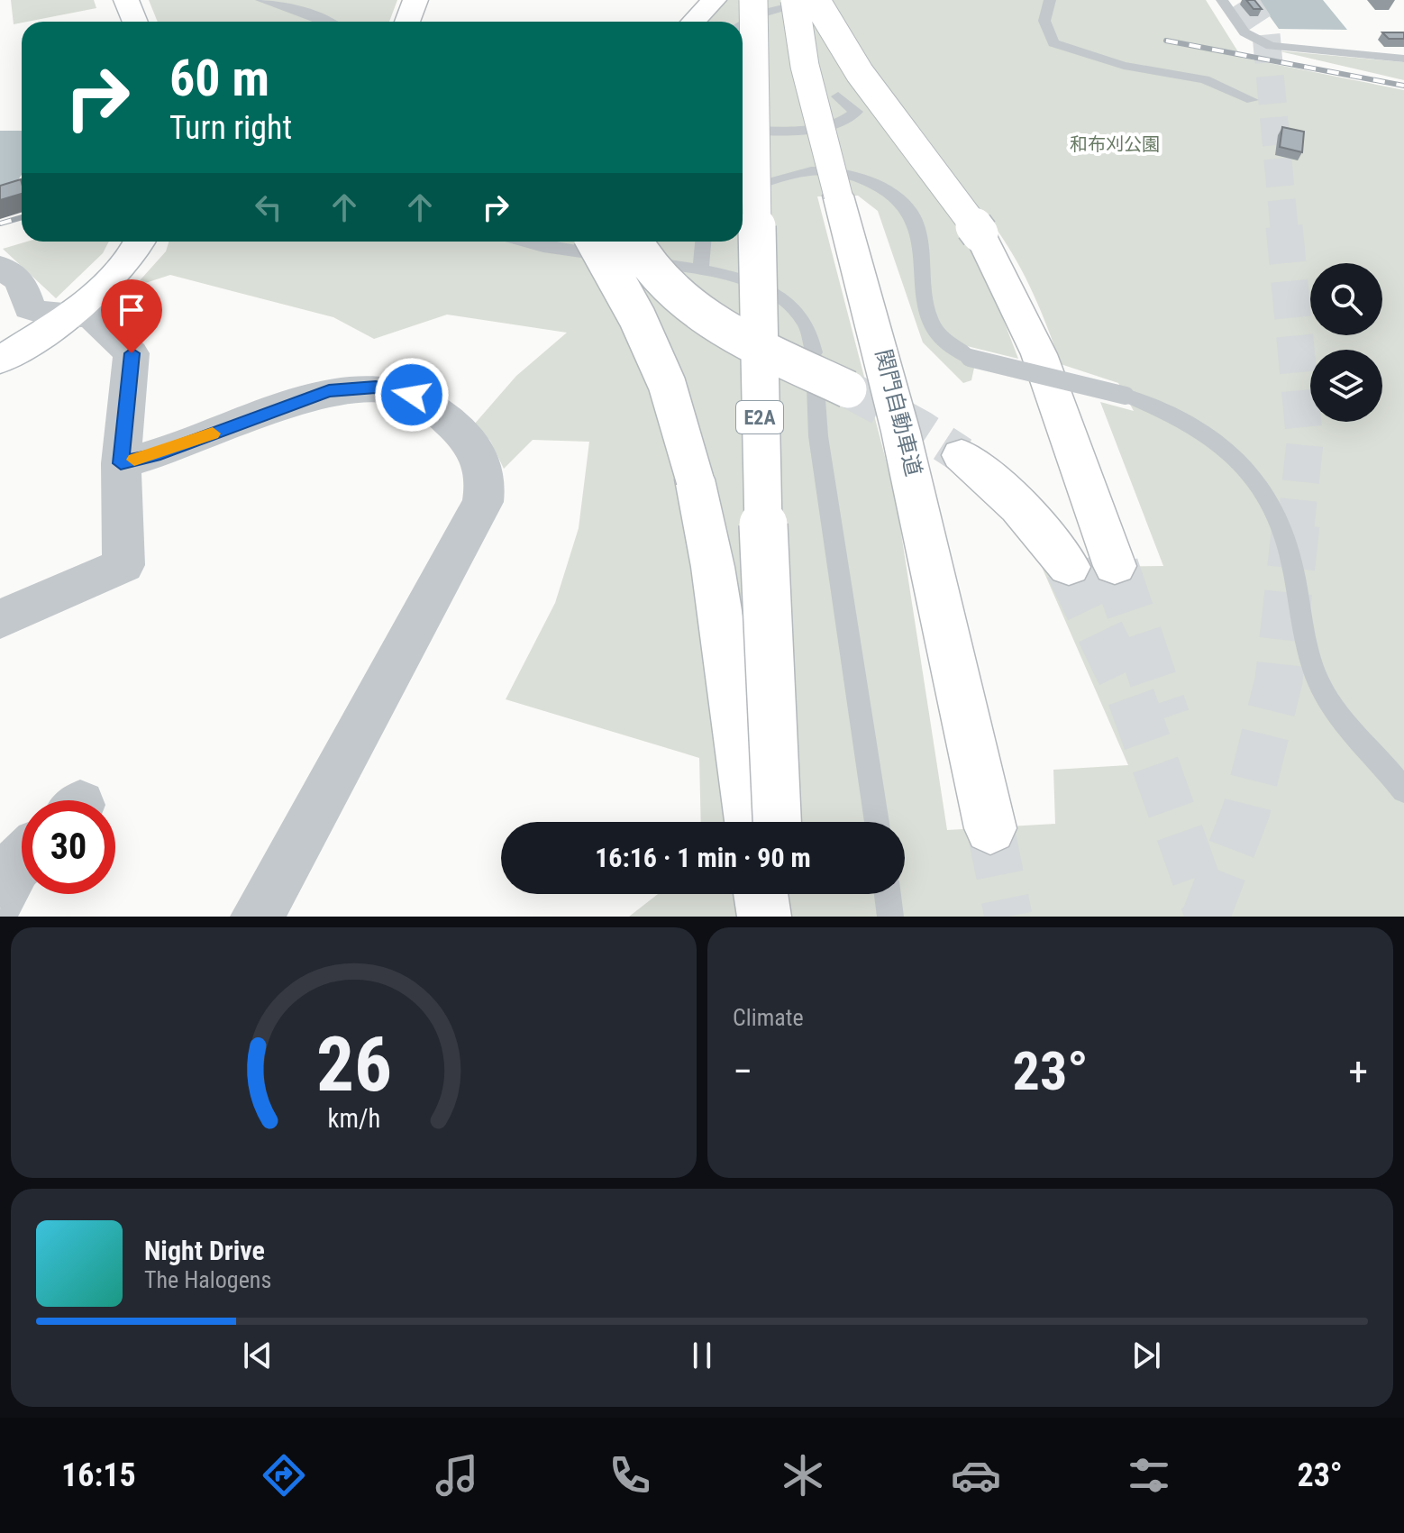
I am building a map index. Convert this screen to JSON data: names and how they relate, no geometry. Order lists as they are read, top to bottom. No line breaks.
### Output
{"streets":{"main road":["関門自動車道","E2A"]},"parks":["和布刈公園"],"page":{"turn":["60 m","Turn right"],"limit":"30","trip":"16:16 · 1 min · 90 m","tile":"Climate","heat":["−","23°","+"],"song":["Night Drive","The Halogens"],"tabs":["16:15","23°"],"gauge":["26","km/h"]}}
